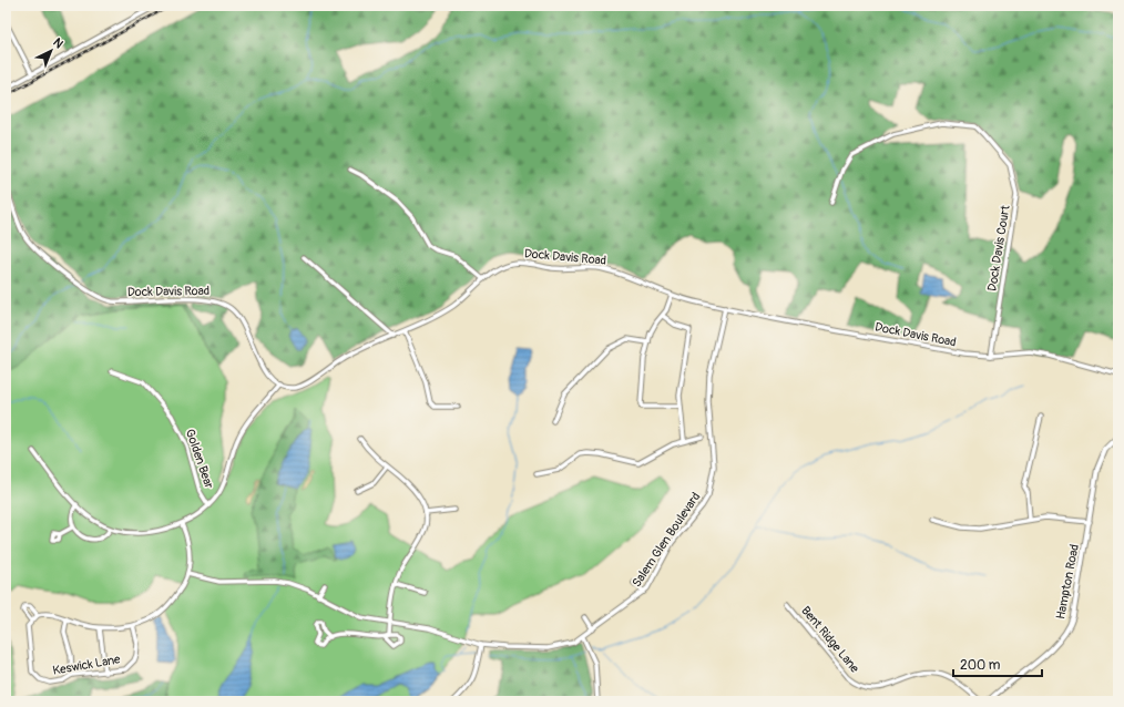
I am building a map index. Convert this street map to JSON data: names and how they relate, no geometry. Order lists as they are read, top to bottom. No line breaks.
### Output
{"streets":{"main road":["Hampton Road"],"street":["Dock Davis Court","Dock Davis Road","Golden Bear","Salem Glen Boulevard","Bent Ridge Lane","Keswick Lane"]},"crossings":[["Dock Davis Court","Dock Davis Road"],["Dock Davis Road","Salem Glen Boulevard"]],"scale_bar":"200 m","north":"top right"}
